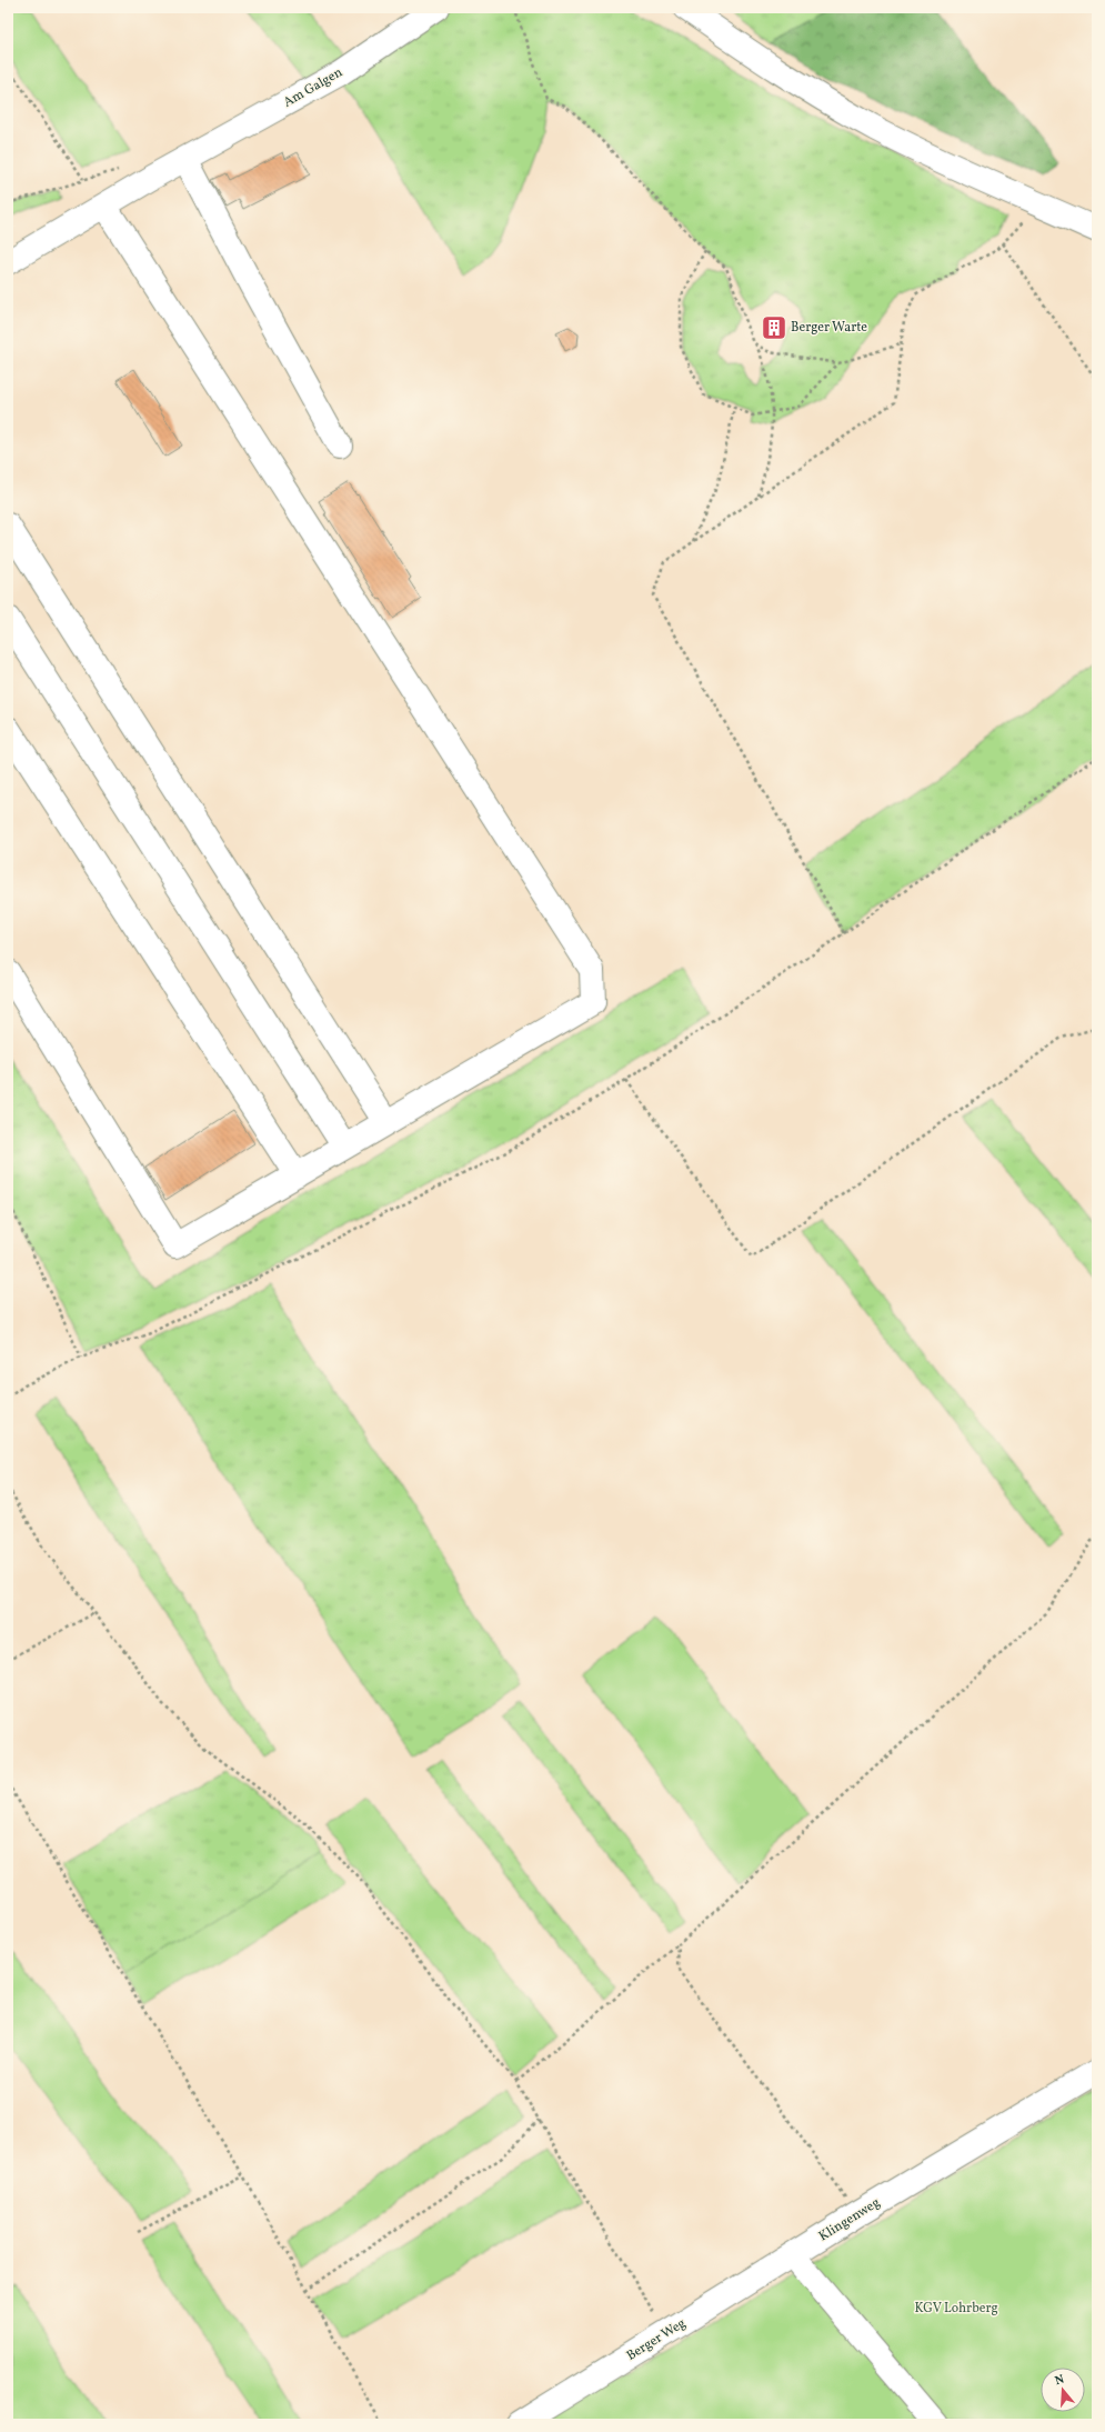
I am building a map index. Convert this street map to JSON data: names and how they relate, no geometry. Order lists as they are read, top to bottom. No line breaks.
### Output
{"streets":{"street":["Am Galgen","Klingenweg","Berger Weg"]},"crossings":[["Klingenweg","Berger Weg"]],"parks":["KGV Lohrberg"],"places":{"building":["Berger Warte"]},"north":"top"}
